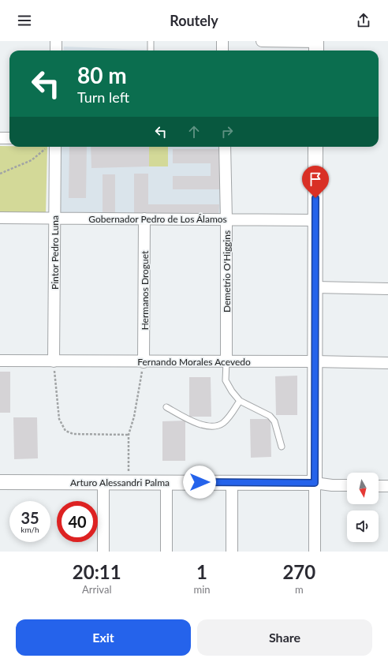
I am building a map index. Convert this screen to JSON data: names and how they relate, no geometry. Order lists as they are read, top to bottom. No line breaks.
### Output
{"streets":{"street":["Gobernador Pedro de Los Álamos","Pintor Pedro Luna","Demetrio O'Higgins","Hermanos Droguet","Fernando Morales Acevedo","Arturo Alessandri Palma"]},"crossings":[["Gobernador Pedro de Los Álamos","Pintor Pedro Luna"],["Gobernador Pedro de Los Álamos","Demetrio O'Higgins"],["Gobernador Pedro de Los Álamos","Hermanos Droguet"],["Pintor Pedro Luna","Fernando Morales Acevedo"],["Demetrio O'Higgins","Fernando Morales Acevedo"],["Hermanos Droguet","Fernando Morales Acevedo"]],"north":"bottom","page":{"header":"Routely","turn":["80 m","Turn left"],"speed":"35 km/h","limit":"40","eta":["20:11","Arrival","1","min","270","m"],"buttons":["Exit","Share"]}}
